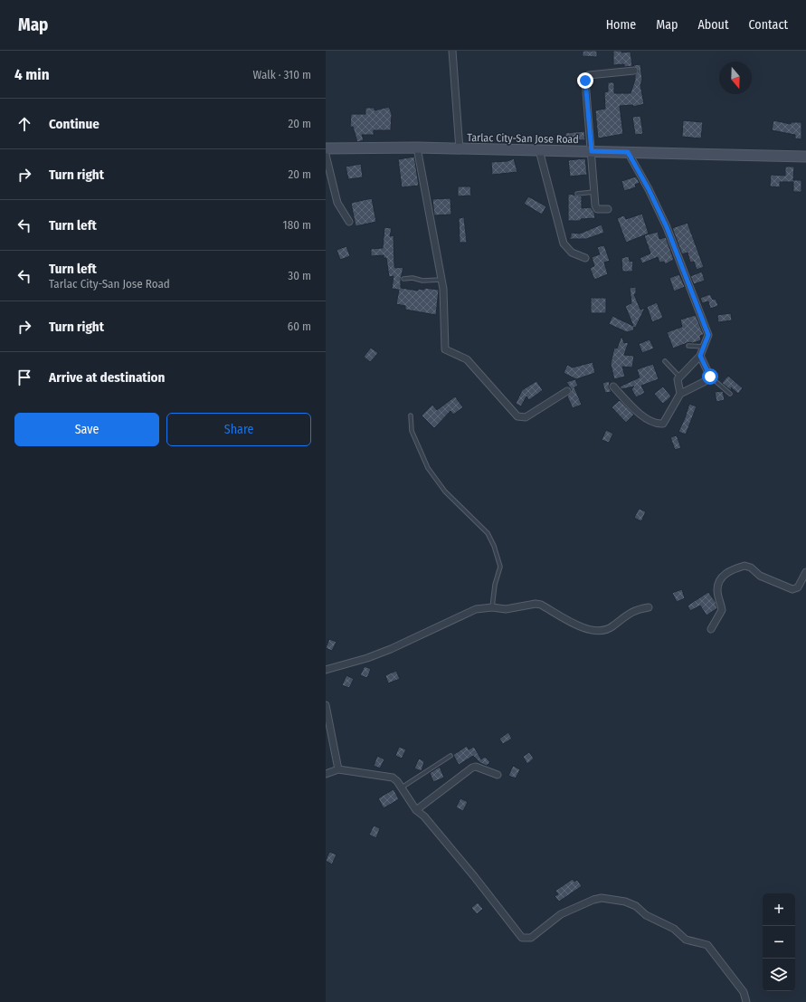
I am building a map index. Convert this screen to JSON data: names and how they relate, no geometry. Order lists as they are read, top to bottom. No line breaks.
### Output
{"streets":{"main road":["Tarlac City-San Jose Road"]},"north":"bottom","page":{"header":"Map","nav":["Home","Map","About","Contact"],"heading":["4 min","Walk · 310 m"],"list":[["Continue","20 m"],["Turn right","20 m"],["Turn left","180 m"],["Turn left","Tarlac City-San Jose Road","30 m"],["Turn right","60 m"],"Arrive at destination"],"buttons":["Save","Share"],"map_buttons":["+","−"]}}
